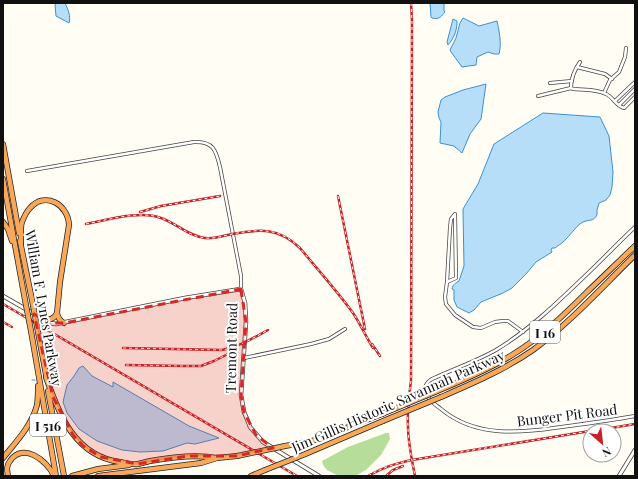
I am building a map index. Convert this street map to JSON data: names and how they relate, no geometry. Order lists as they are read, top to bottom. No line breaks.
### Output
{"streets":{"highway":["William F. Lynes Parkway","I 16","Jim Gillis Historic Savannah Parkway","I 516"],"street":["Tremont Road","Bunger Pit Road"]},"north":"bottom right"}
